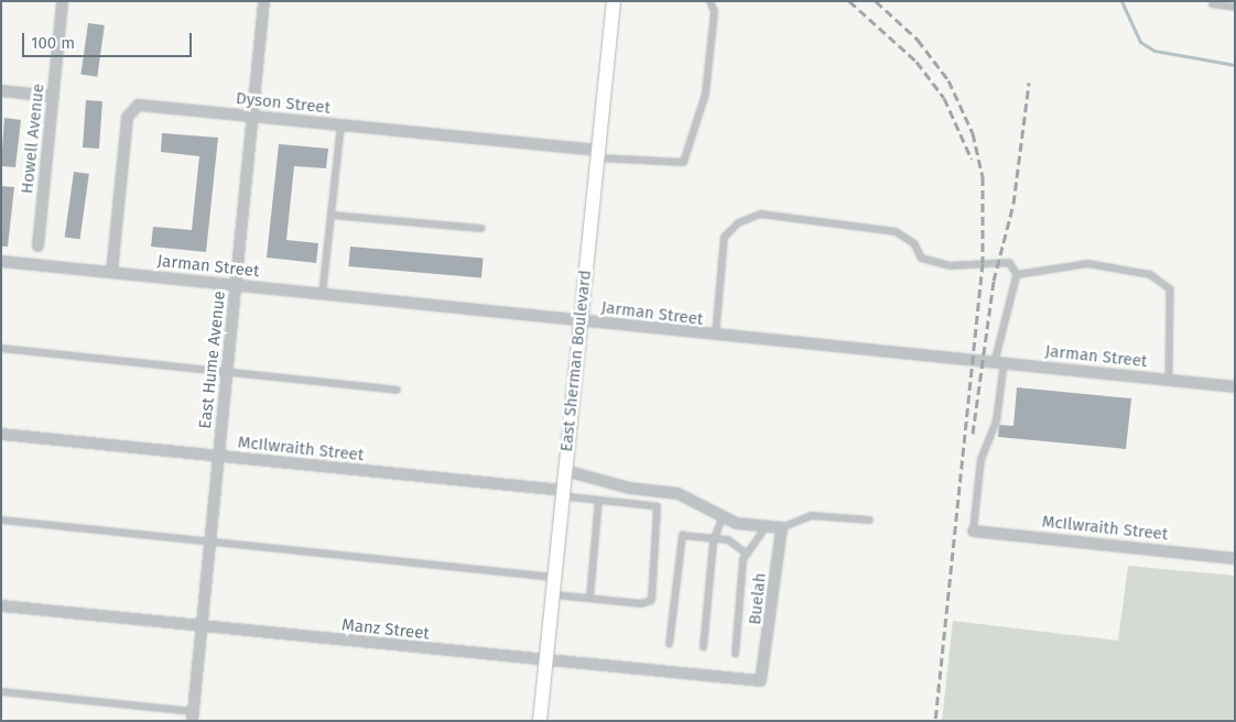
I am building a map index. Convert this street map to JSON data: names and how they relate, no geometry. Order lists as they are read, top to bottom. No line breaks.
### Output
{"streets":{"main road":["East Sherman Boulevard"],"street":["Dyson Street","Howell Avenue","Jarman Street","East Hume Avenue","McIlwraith Street","Buelah","Manz Street"]},"crossings":[["Dyson Street","Jarman Street"],["Dyson Street","East Hume Avenue"],["Dyson Street","East Sherman Boulevard"],["Jarman Street","East Hume Avenue"],["Jarman Street","East Sherman Boulevard"],["East Hume Avenue","McIlwraith Street"],["East Hume Avenue","Manz Street"],["East Sherman Boulevard","McIlwraith Street"],["East Sherman Boulevard","Manz Street"],["Buelah","Manz Street"]],"scale_bar":"100 m"}
